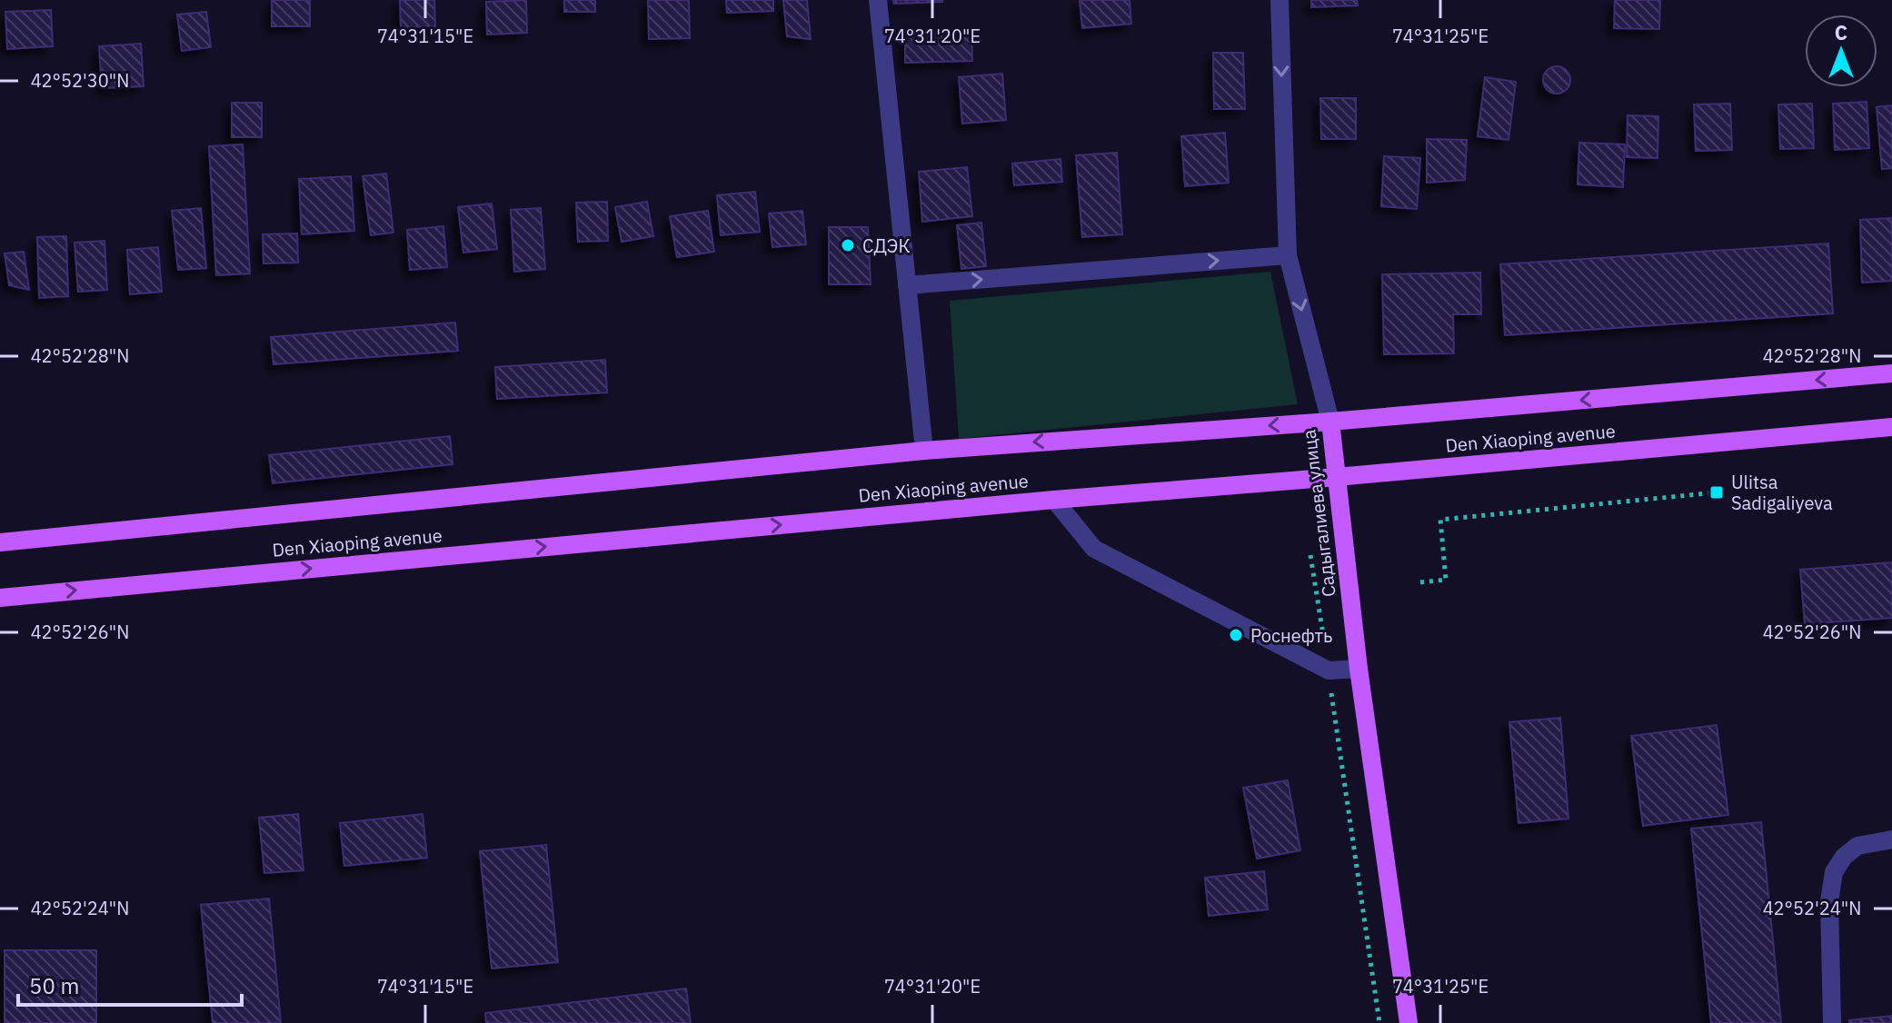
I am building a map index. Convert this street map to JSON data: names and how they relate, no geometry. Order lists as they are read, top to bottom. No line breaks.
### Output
{"streets":{"main road":["Den Xiaoping avenue","Садыгалиева улица"]},"crossings":[["Den Xiaoping avenue","Садыгалиева улица"]],"one_way":["Садыгалиева улица"],"places":{"other":["СДЭК","Роснефть"],"transit":["Ulitsa Sadigaliyeva"]},"scale_bar":"50 m","north":"top","coordinates":["74°31'15\"E","74°31'20\"E","74°31'25\"E","42°52'30\"N","42°52'28\"N","42°52'26\"N","42°52'24\"N"]}
